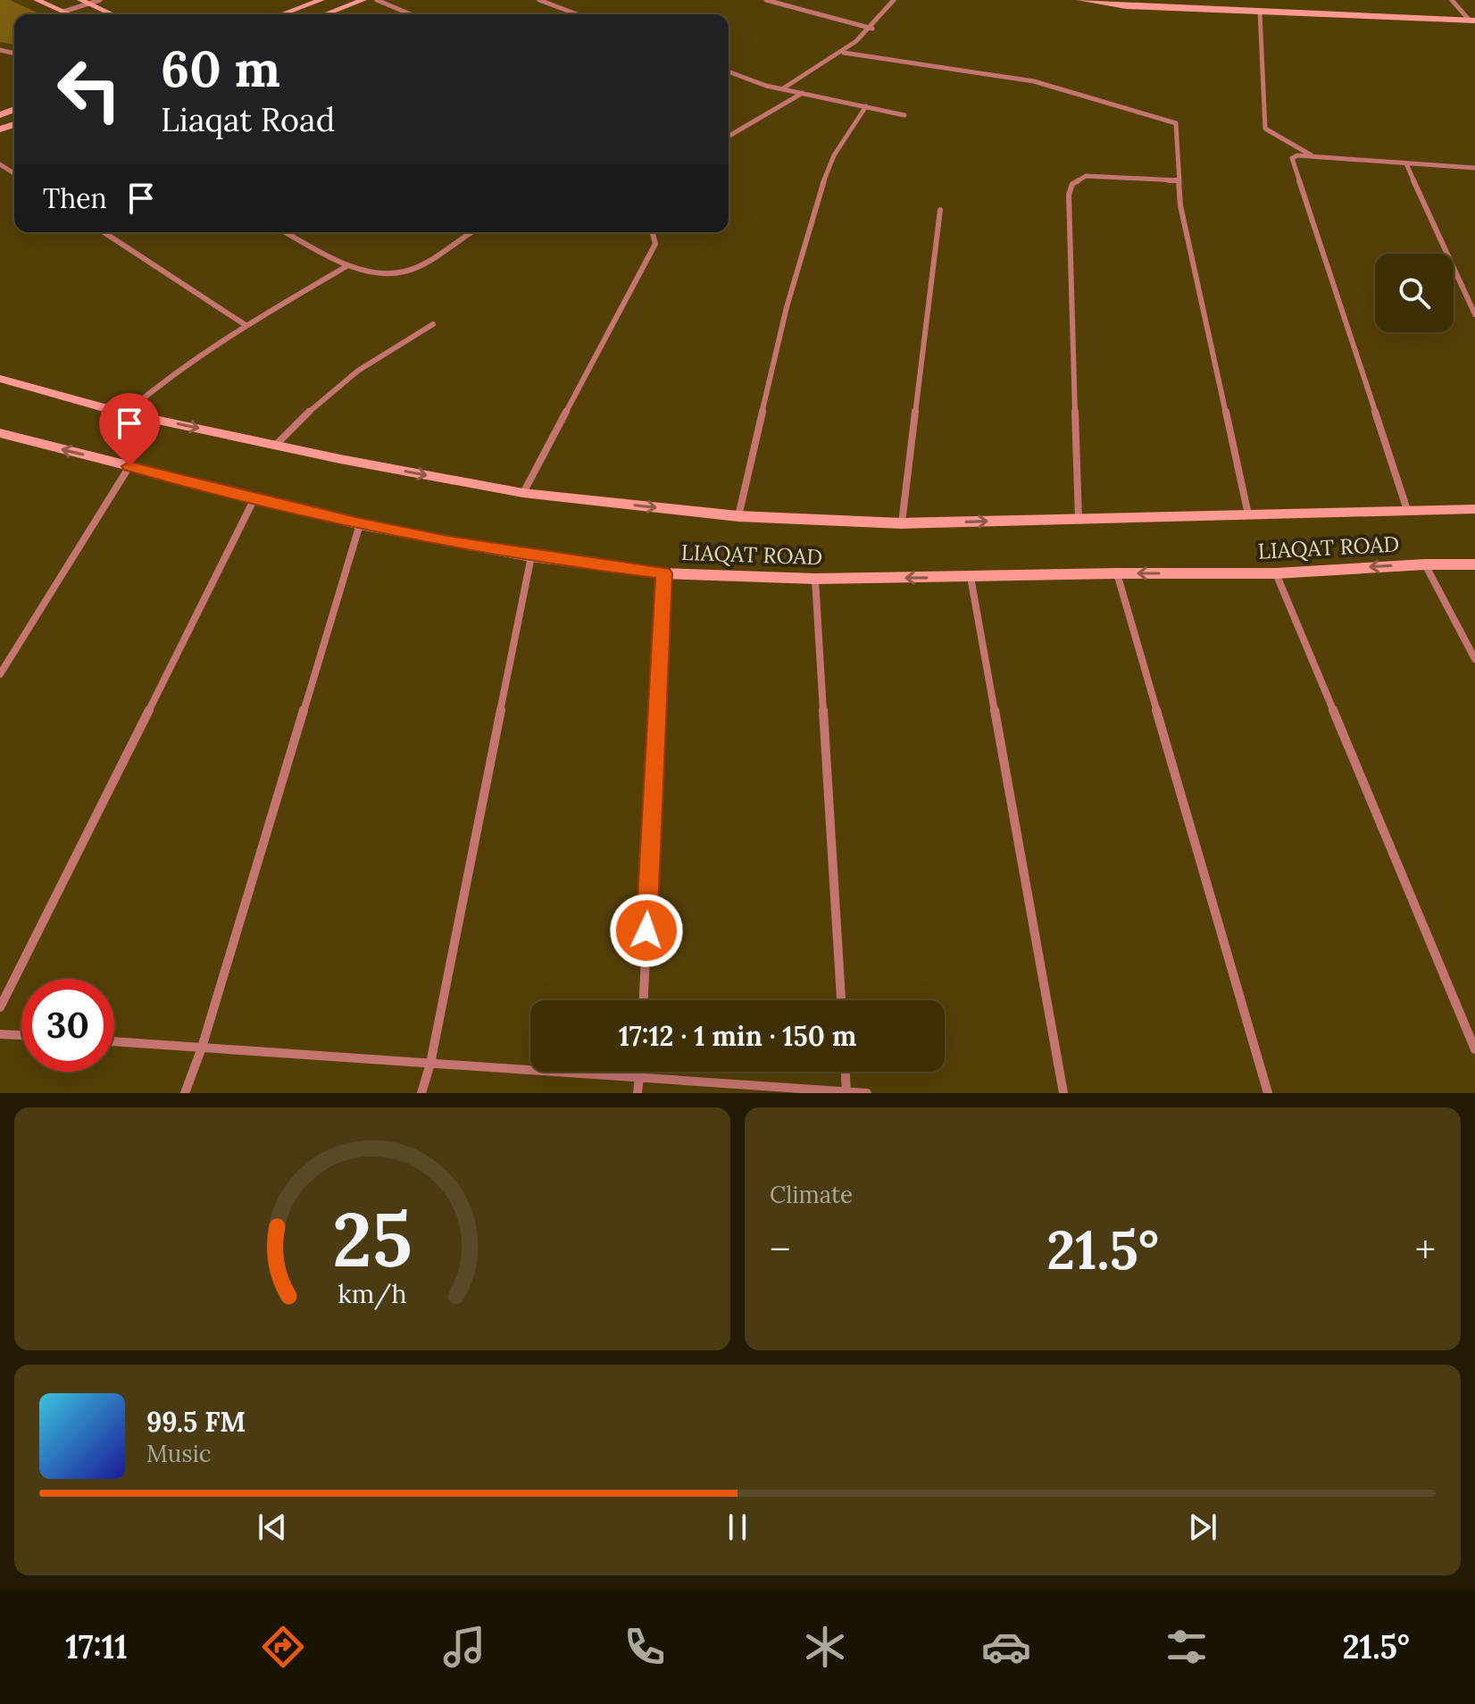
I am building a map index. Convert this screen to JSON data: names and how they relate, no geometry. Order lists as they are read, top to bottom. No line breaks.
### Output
{"streets":{"main road":["LIAQAT ROAD"]},"page":{"turn":["60 m","Liaqat Road"],"then":"Then","limit":"30","trip":"17:12 · 1 min · 150 m","tile":"Climate","heat":["−","21.5°","+"],"song":["99.5 FM","Music"],"tabs":["17:11","21.5°"],"gauge":["25","km/h"]}}
